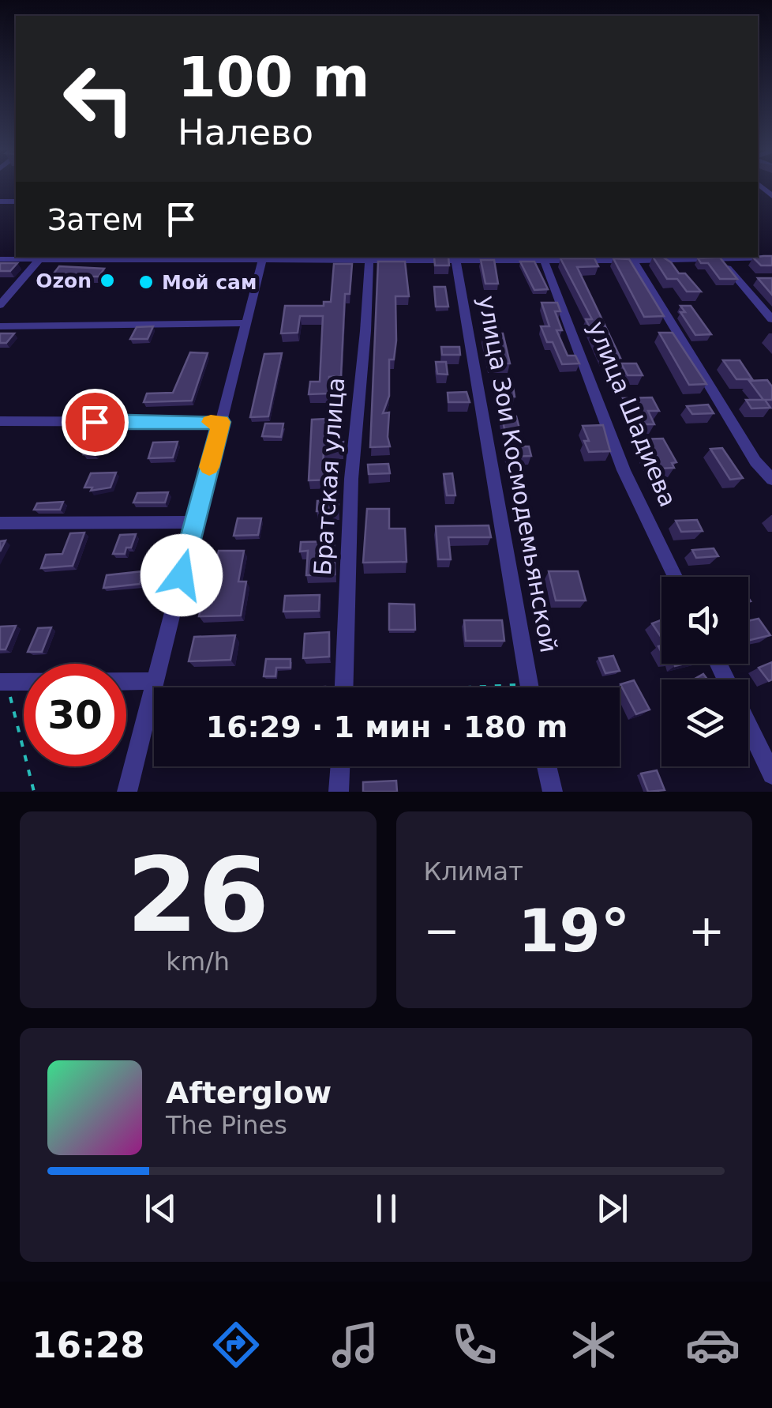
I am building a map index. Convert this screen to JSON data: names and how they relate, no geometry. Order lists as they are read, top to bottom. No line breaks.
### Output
{"streets":{"street":["улица Шадиева","улица Зои Космодемьянской","Братская улица"]},"places":["Ozon","Мой сам"],"page":{"turn":["100 m","Налево"],"then":"Затем","limit":"30","trip":"16:29 · 1 мин · 180 m","tile":[["26","km/h"],"Климат"],"heat":["−","19°","+"],"song":["Afterglow","The Pines"],"tabs":"16:28"}}
